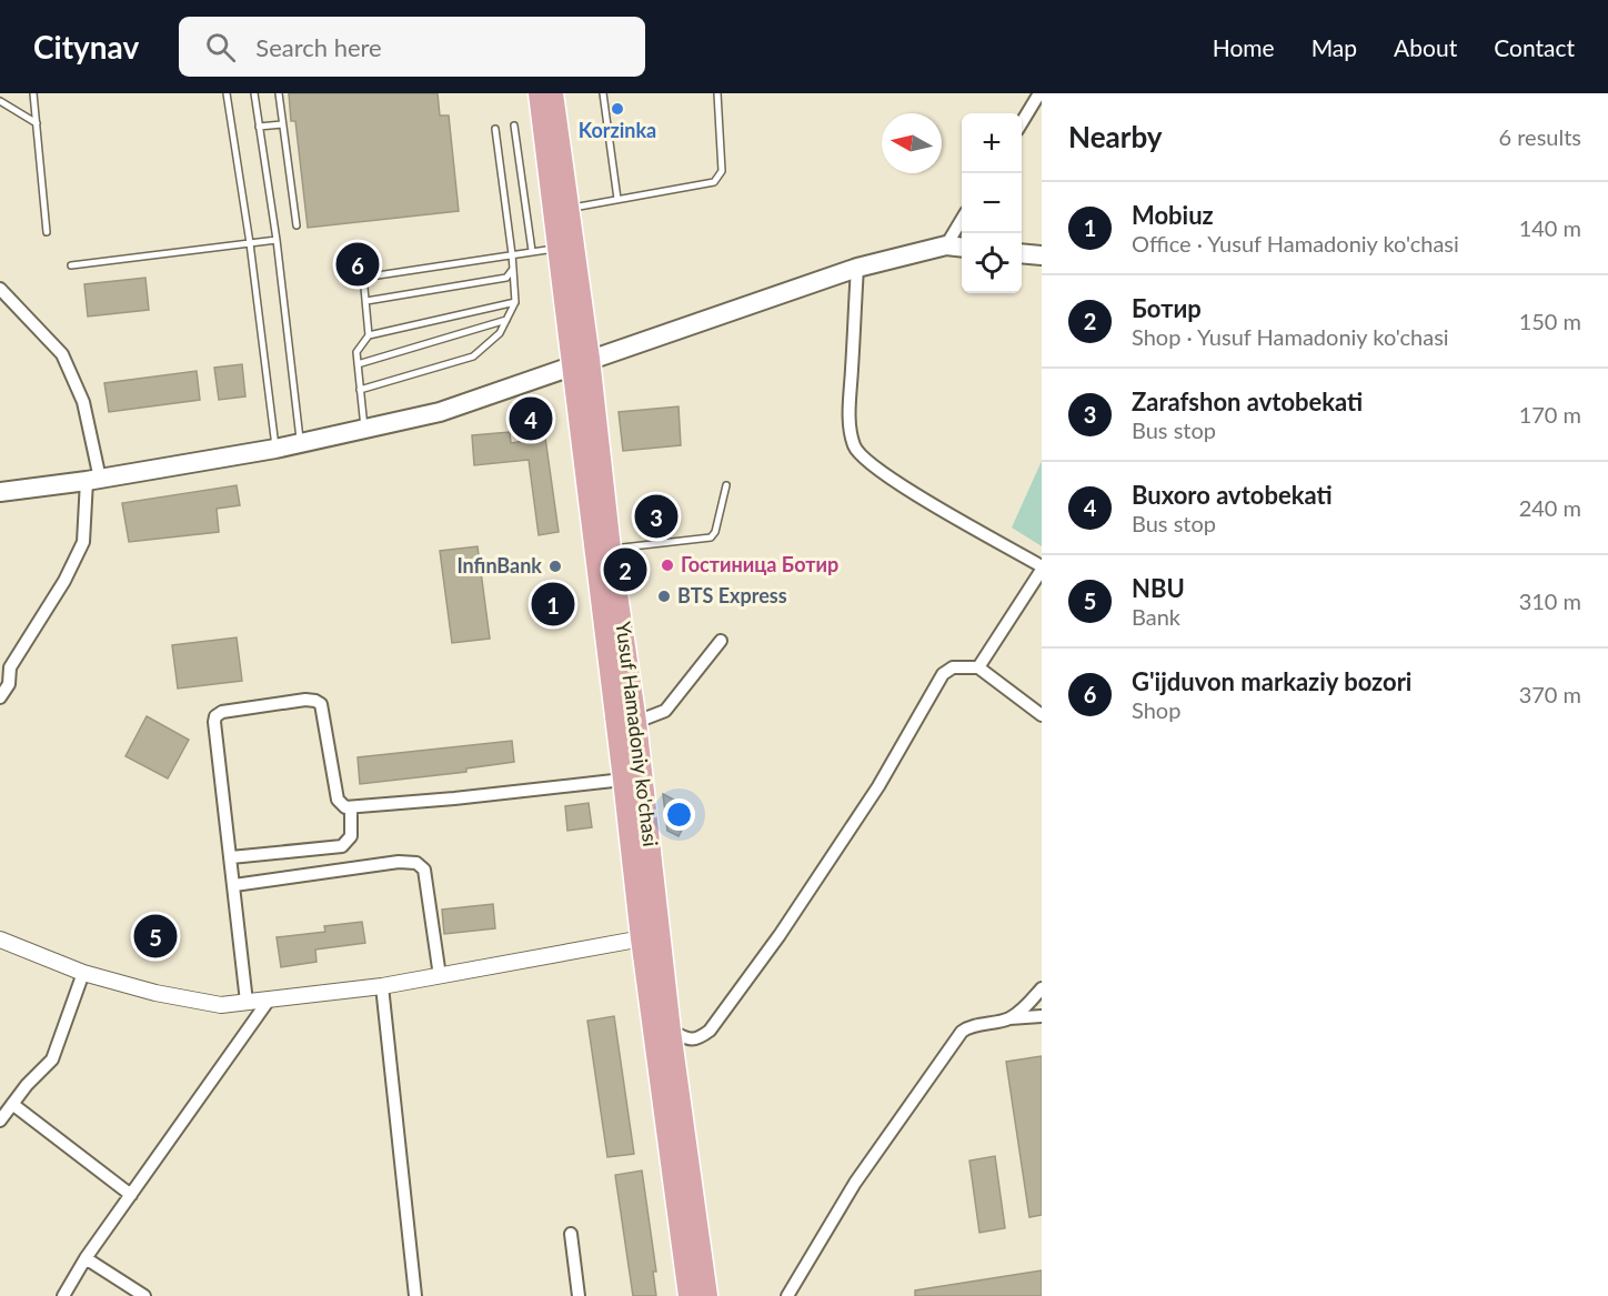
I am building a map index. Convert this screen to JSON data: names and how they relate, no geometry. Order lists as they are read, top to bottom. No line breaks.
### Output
{"streets":{"main road":["Yusuf Hamadoniy ko'chasi"]},"places":["Korzinka","Гостиница Ботир","InfinBank","BTS Express"],"north":"left","page":{"header":"Citynav","search":"Search here","nav":["Home","Map","About","Contact"],"heading":["Nearby","6 results"],"map_buttons":["+","−"],"list":[{"mark":"1","name":"Mobiuz","note":"Office · Yusuf Hamadoniy ko'chasi","value":"140 m"},{"mark":"2","name":"Ботир","note":"Shop · Yusuf Hamadoniy ko'chasi","value":"150 m"},{"mark":"3","name":"Zarafshon avtobekati","note":"Bus stop","value":"170 m"},{"mark":"4","name":"Buxoro avtobekati","note":"Bus stop","value":"240 m"},{"mark":"5","name":"NBU","note":"Bank","value":"310 m"},{"mark":"6","name":"G'ijduvon markaziy bozori","note":"Shop","value":"370 m"}],"pins":["6","4","3","2","1","5"]}}
